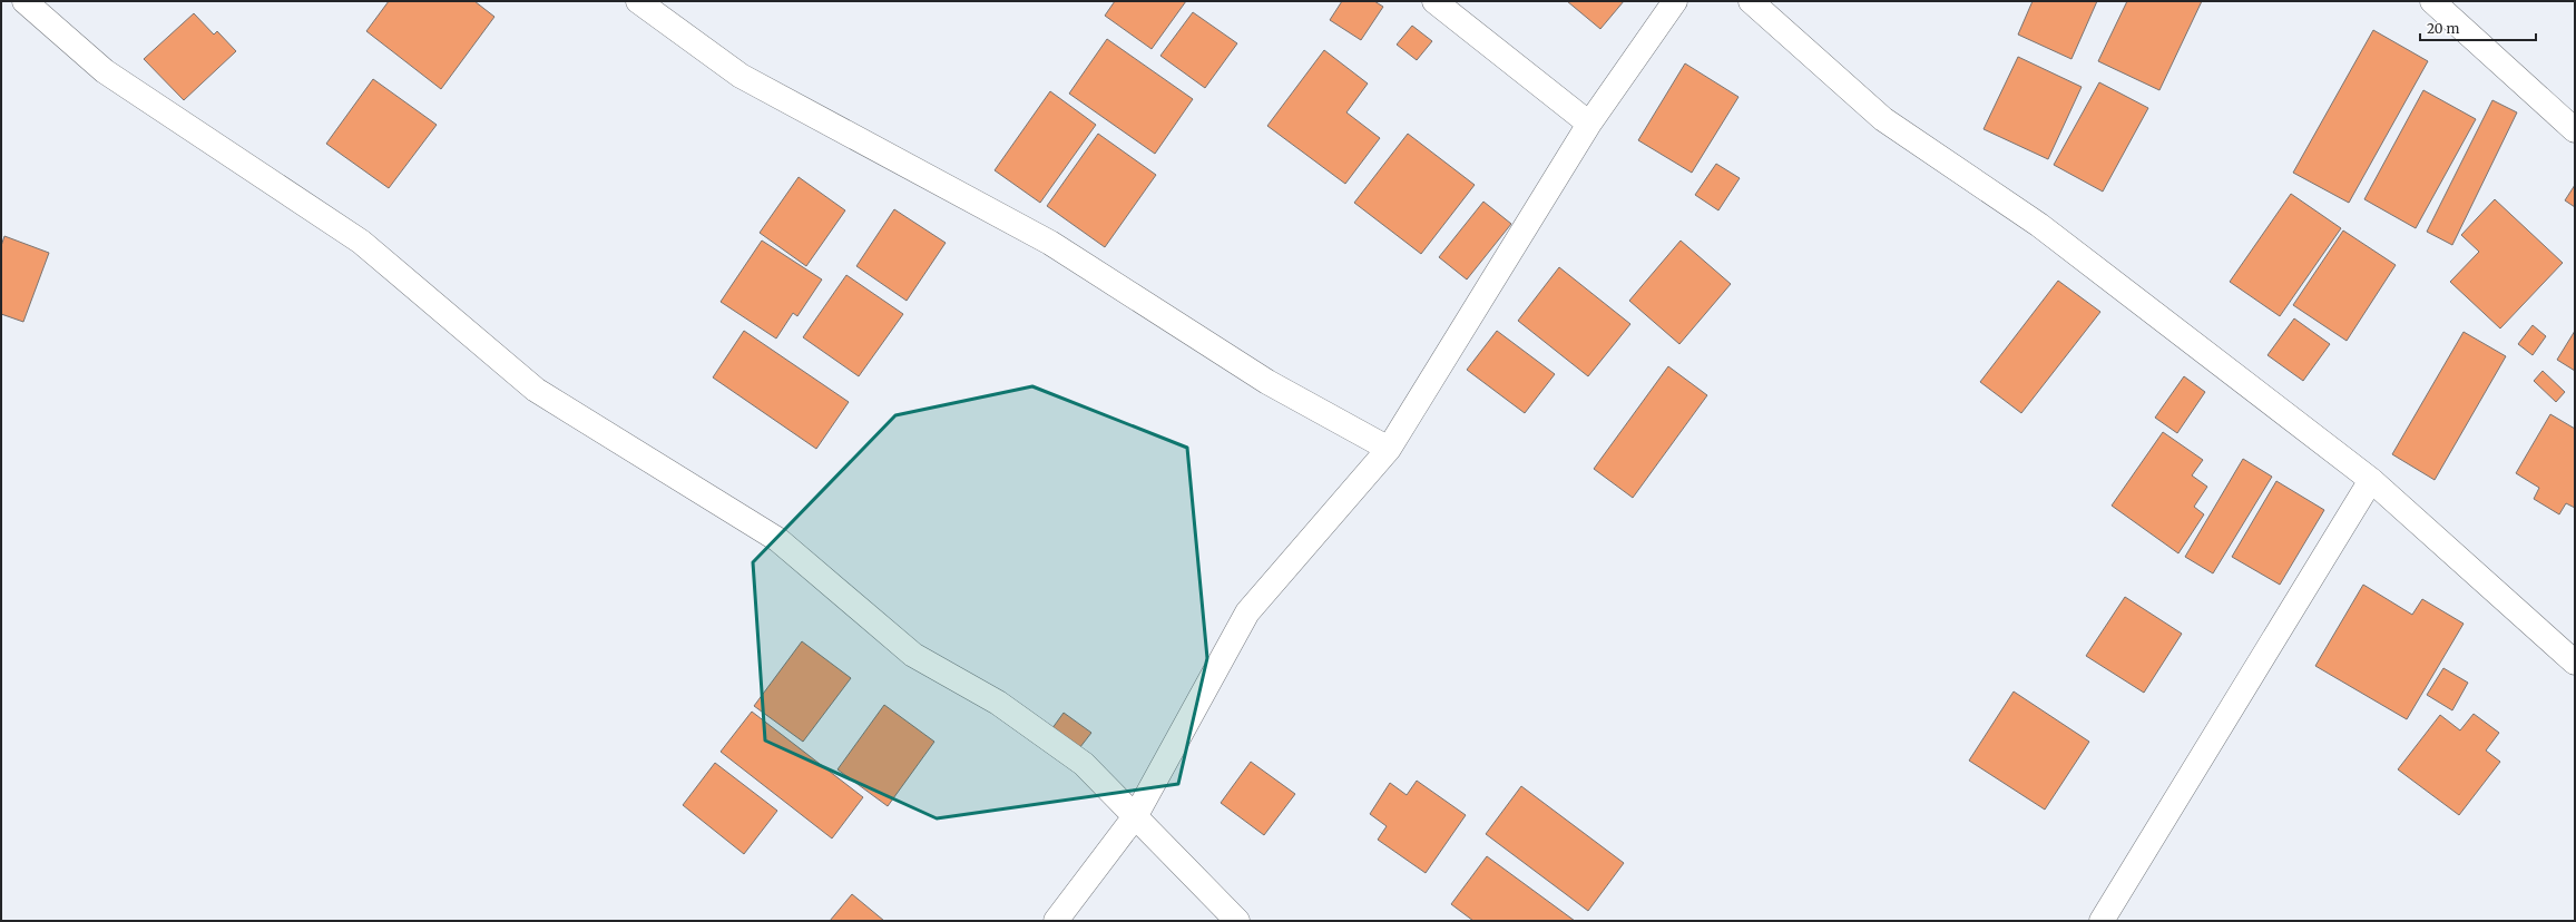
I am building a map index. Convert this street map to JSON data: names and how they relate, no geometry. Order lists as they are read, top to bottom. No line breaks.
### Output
{"scale_bar":"20 m"}
